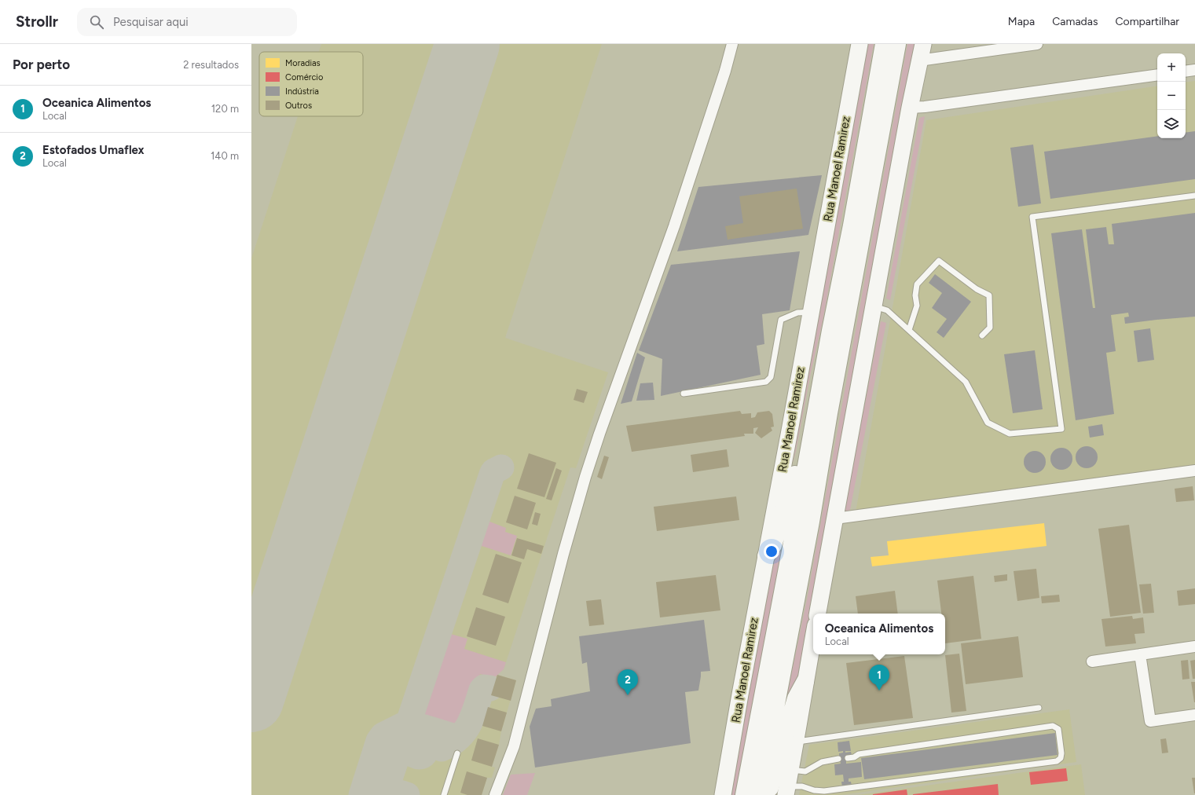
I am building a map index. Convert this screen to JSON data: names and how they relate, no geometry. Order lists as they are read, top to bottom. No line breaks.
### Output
{"streets":{"main road":["Rua Manoel Ramirez"]},"legend":["Moradias","Comércio","Indústria","Outros"],"page":{"header":"Strollr","search":"Pesquisar aqui","nav":["Mapa","Camadas","Compartilhar"],"heading":["Por perto","2 resultados"],"map_buttons":["+","−"],"list":[{"mark":"1","name":"Oceanica Alimentos","note":"Local","value":"120 m"},{"mark":"2","name":"Estofados Umaflex","note":"Local","value":"140 m"}],"popup":["Oceanica Alimentos","Local"],"pins":["1","2"]}}
